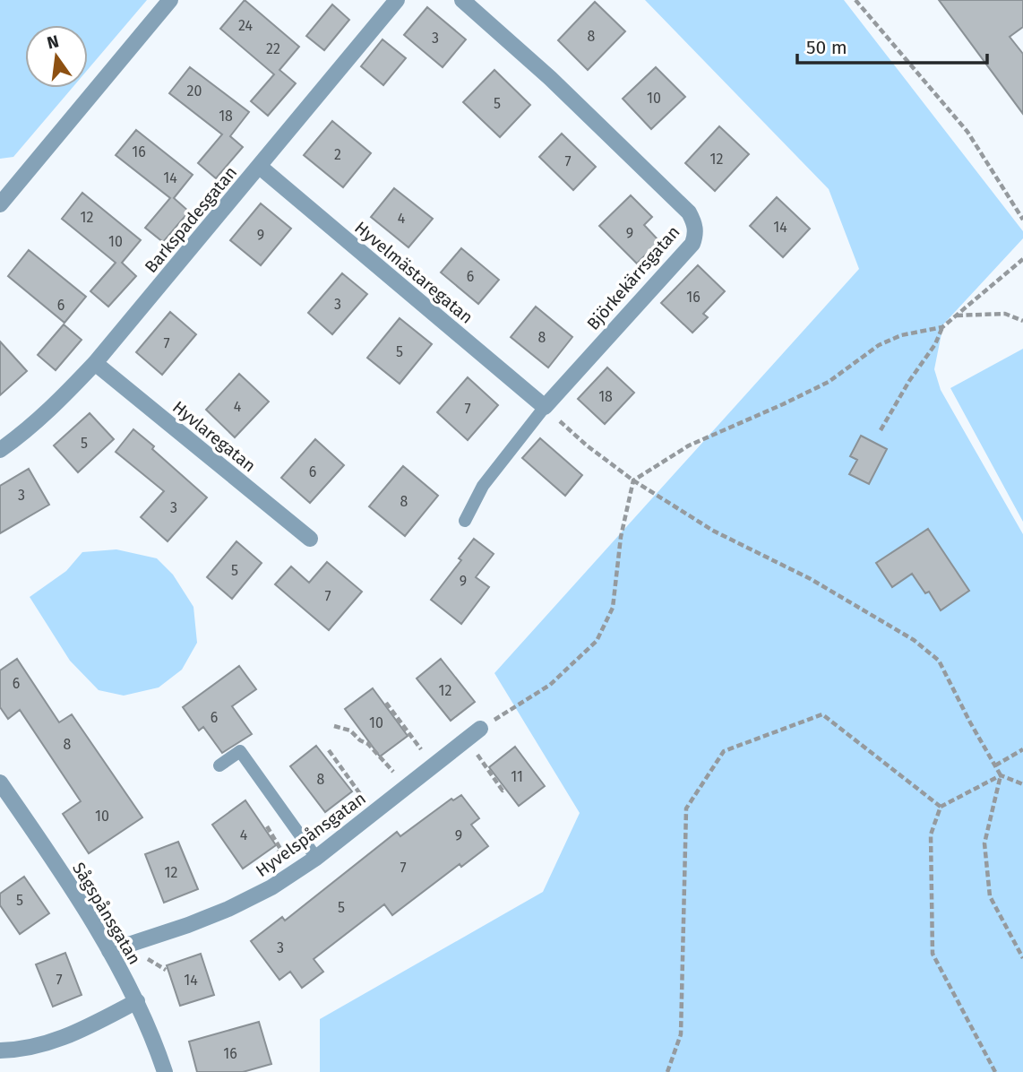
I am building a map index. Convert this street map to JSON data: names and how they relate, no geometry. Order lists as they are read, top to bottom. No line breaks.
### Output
{"streets":{"street":["Barkspadesgatan","Hyvelmästaregatan","Björkekärrsgatan","Hyvlaregatan","Hyvelspånsgatan","Sågspånsgatan"]},"crossings":[["Barkspadesgatan","Hyvelmästaregatan"],["Barkspadesgatan","Hyvlaregatan"],["Hyvelmästaregatan","Björkekärrsgatan"],["Hyvelspånsgatan","Sågspånsgatan"]],"house_numbers":["24","8","3","22","20","10","5","18","16","2","12","7","14","12","4","14","9","9","10","6","16","3","6","8","7","5","18","4","7","5","6","3","8","3","5","9","7","6","12","6","10","8","11","8","10","4","9","7","12","5","5","3","7","14","16"],"scale_bar":"50 m","north":"top"}
